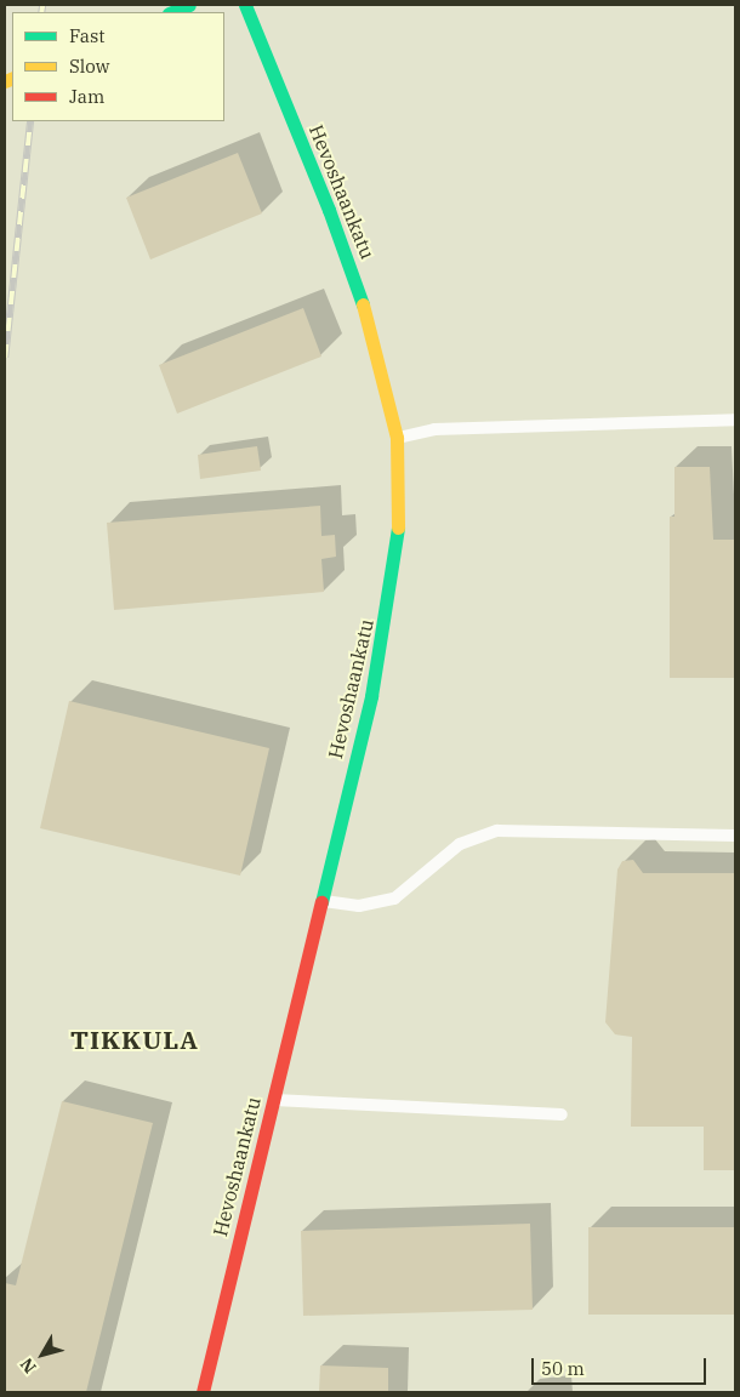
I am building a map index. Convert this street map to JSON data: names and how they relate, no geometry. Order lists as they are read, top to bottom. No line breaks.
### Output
{"streets":{"main road":["Hevoshaankatu"]},"districts":["TIKKULA"],"legend":["Fast","Slow","Jam"],"scale_bar":"50 m","north":"bottom left"}
